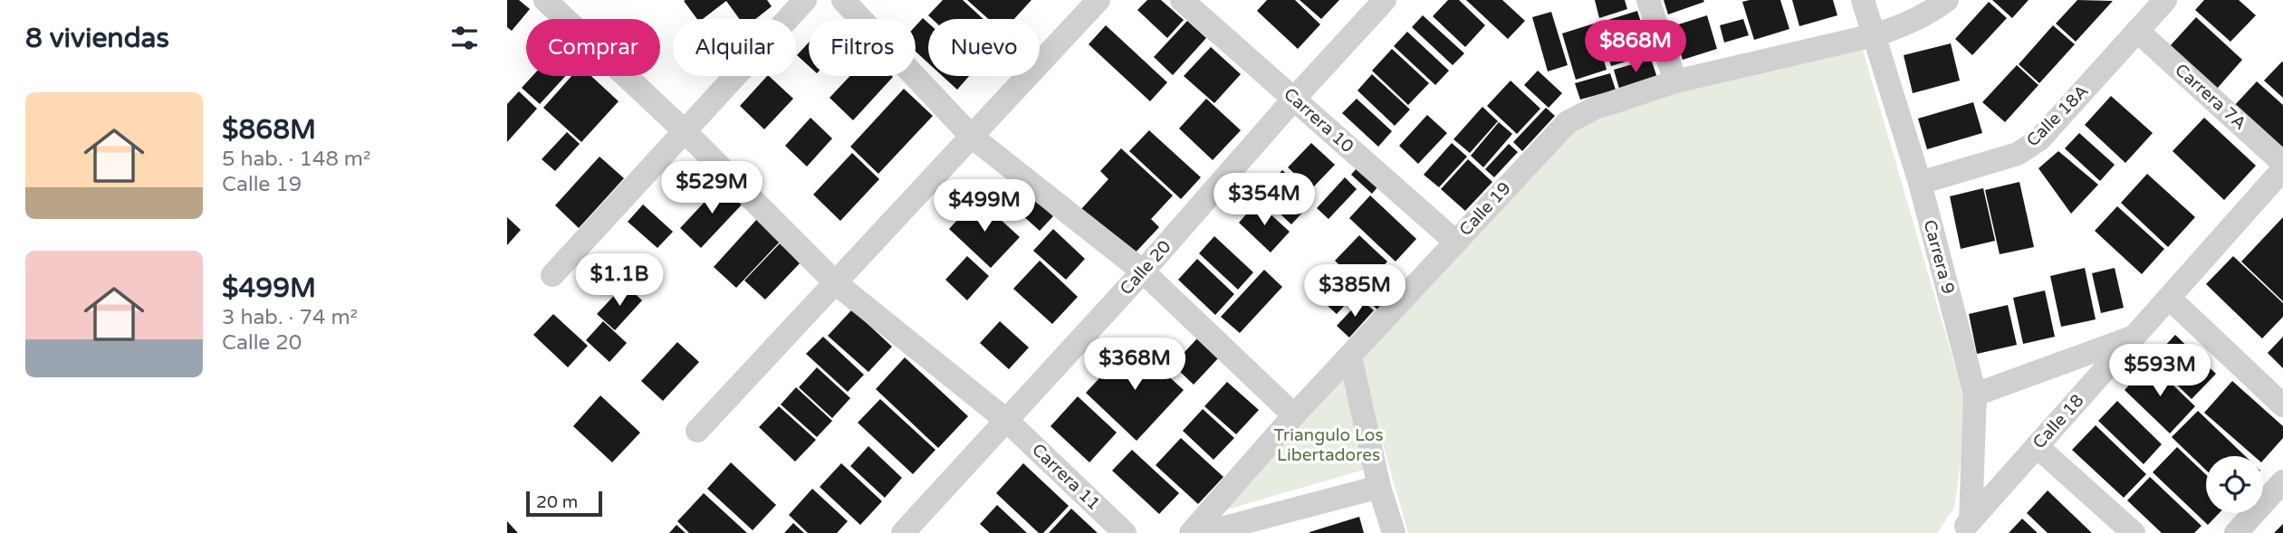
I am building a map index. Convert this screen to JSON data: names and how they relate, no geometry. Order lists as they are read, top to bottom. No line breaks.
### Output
{"streets":{"street":["Carrera 7A","Calle 18A","Carrera 10","Calle 19","Carrera 9","Calle 20","Calle 18","Carrera 11"]},"crossings":[["Carrera 7A","Calle 18A"],["Calle 18A","Carrera 9"],["Carrera 10","Calle 19"],["Carrera 10","Calle 20"],["Calle 19","Carrera 9"],["Carrera 9","Calle 18"],["Calle 20","Carrera 11"]],"parks":["Triangulo Los Libertadores"],"scale_bar":"20 m","page":{"heading":"8 viviendas","chip":["Comprar","Alquilar","Filtros","Nuevo"],"price":["$868M","$529M","$354M","$499M","$1.1B","$385M","$368M","$593M"],"list":[{"name":"$868M","note":"5 hab. · 148 m² · Calle 19"},{"name":"$499M","note":"3 hab. · 74 m² · Calle 20"}],"scale":"20 m"}}
